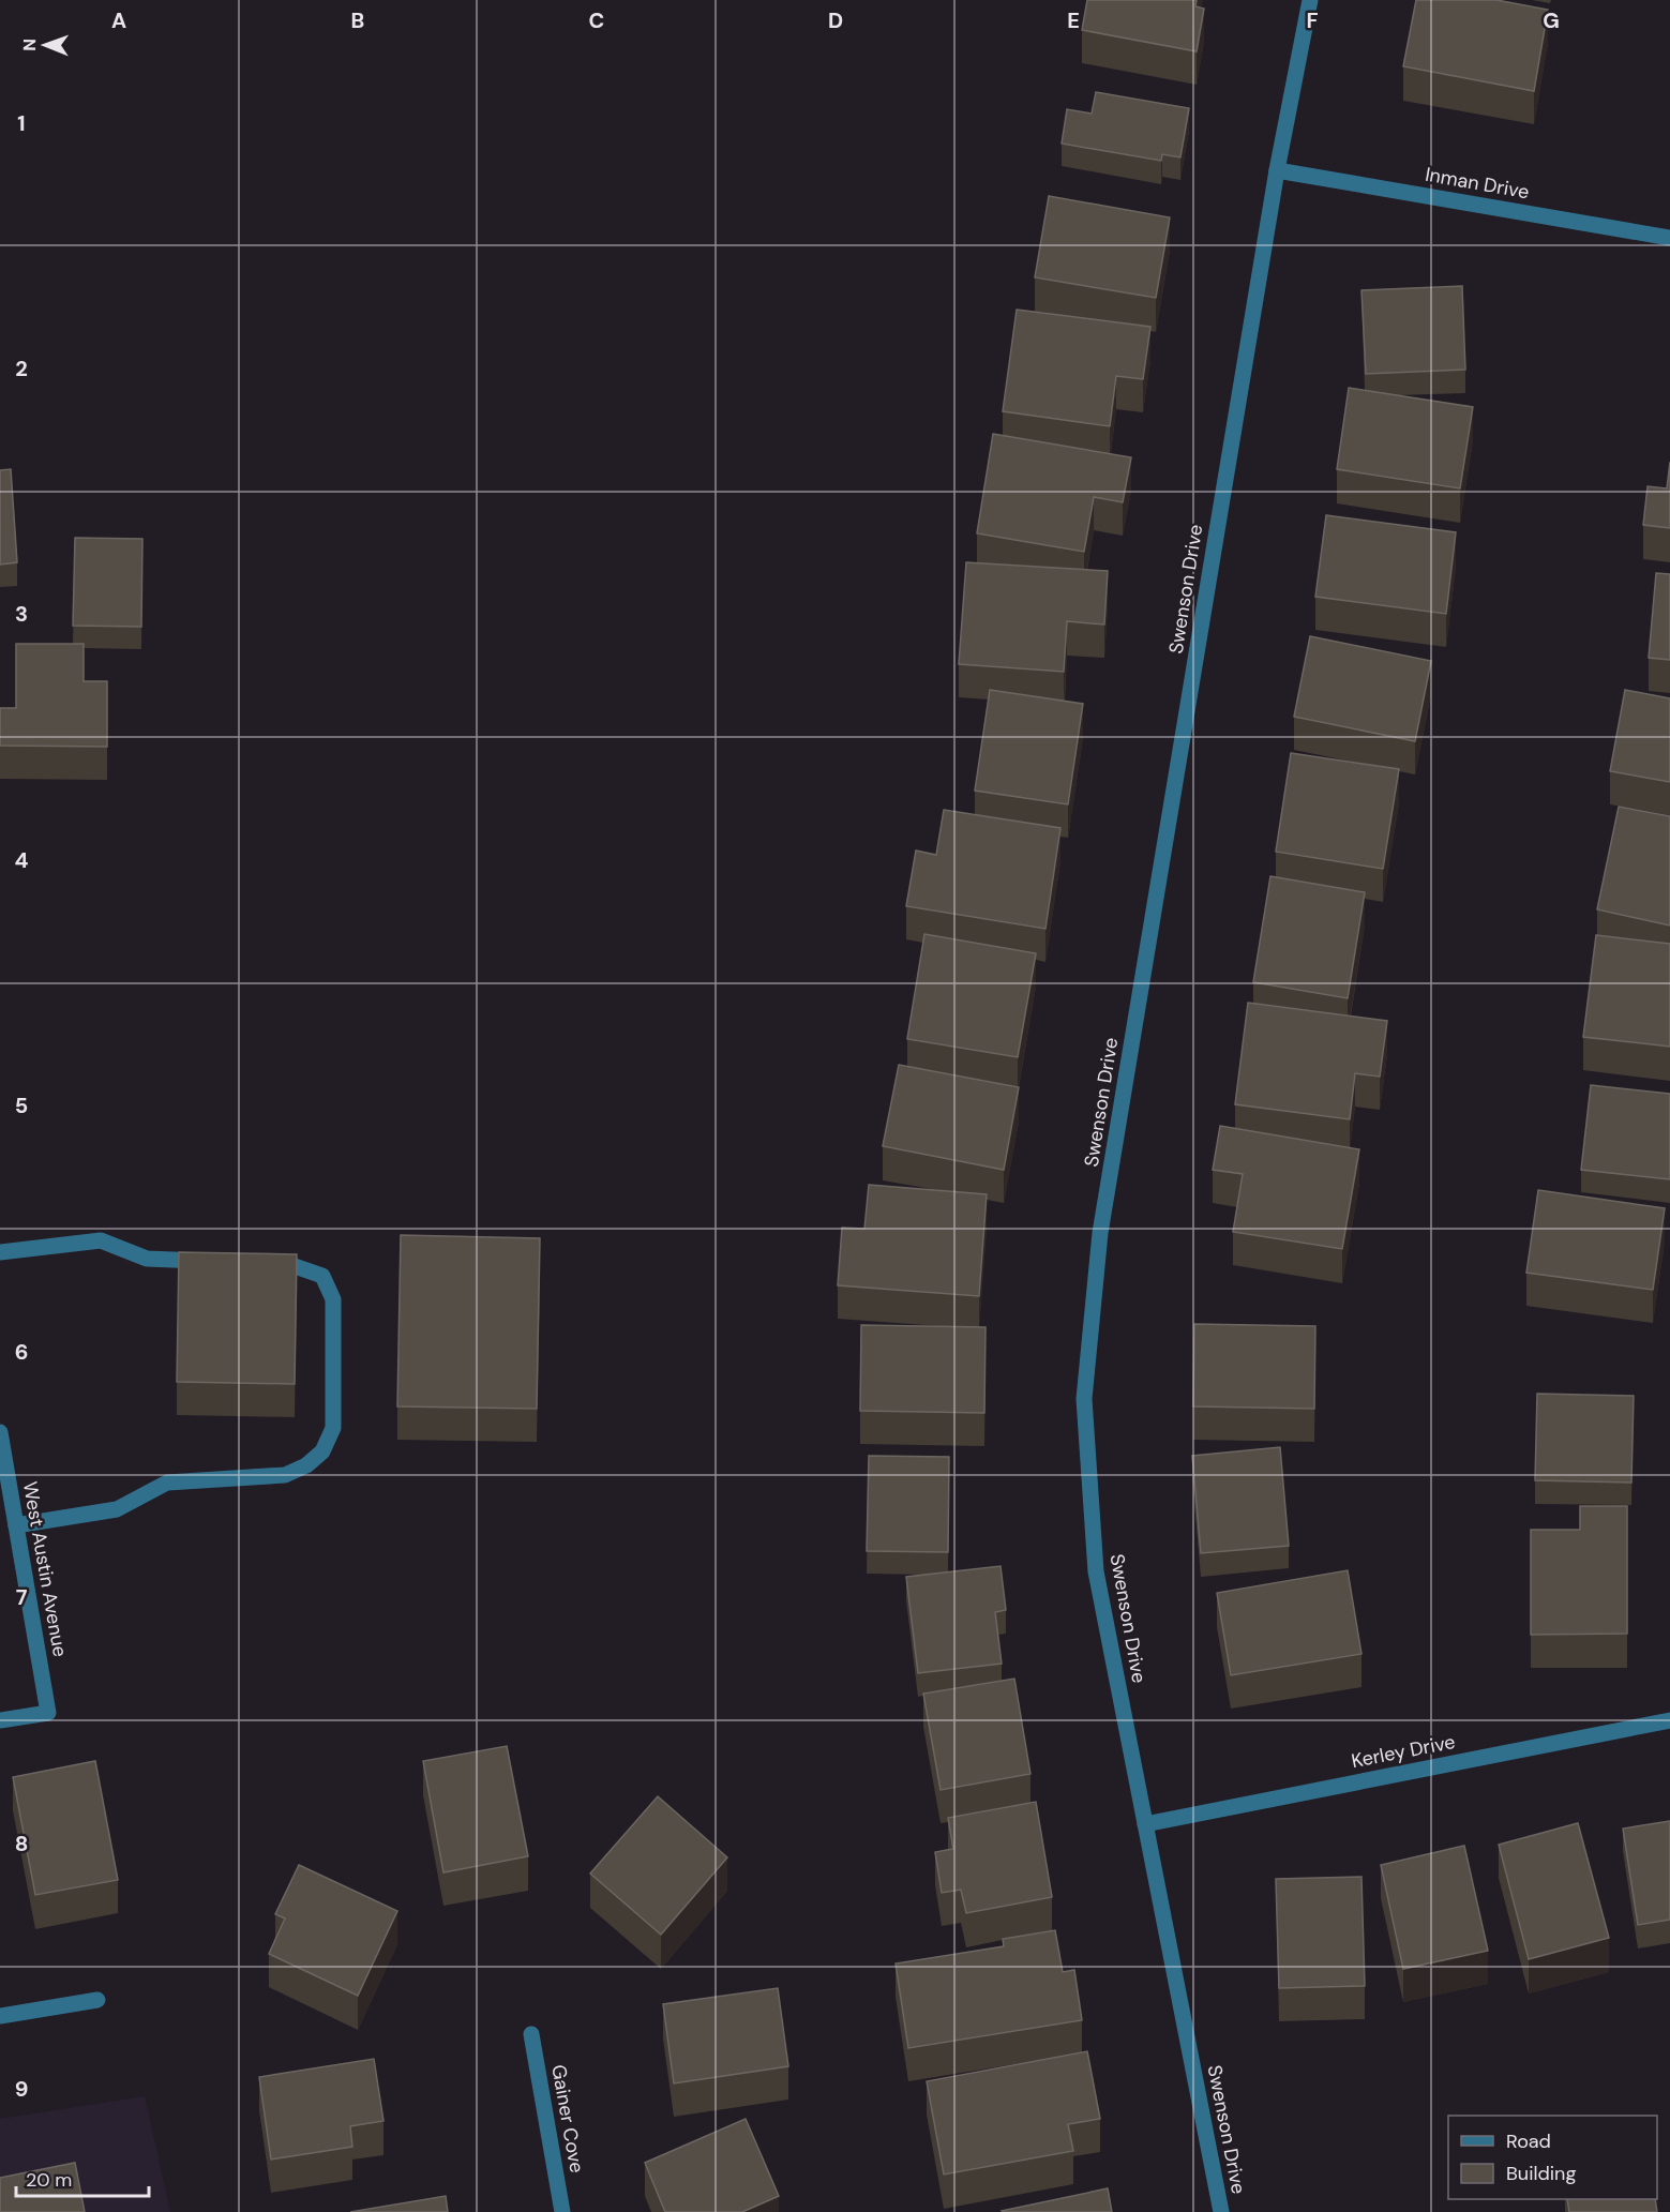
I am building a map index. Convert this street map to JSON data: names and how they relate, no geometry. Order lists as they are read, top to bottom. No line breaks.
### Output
{"streets":{"street":["Inman Drive","Swenson Drive","West Austin Avenue","Kerley Drive","Gainer Cove"]},"crossings":[["Inman Drive","Swenson Drive"],["Swenson Drive","Kerley Drive"]],"legend":["Road","Building"],"scale_bar":"20 m","north":"left","grid":{"columns":["A","B","C","D","E","F","G"],"rows":["1","2","3","4","5","6","7","8","9"]}}
